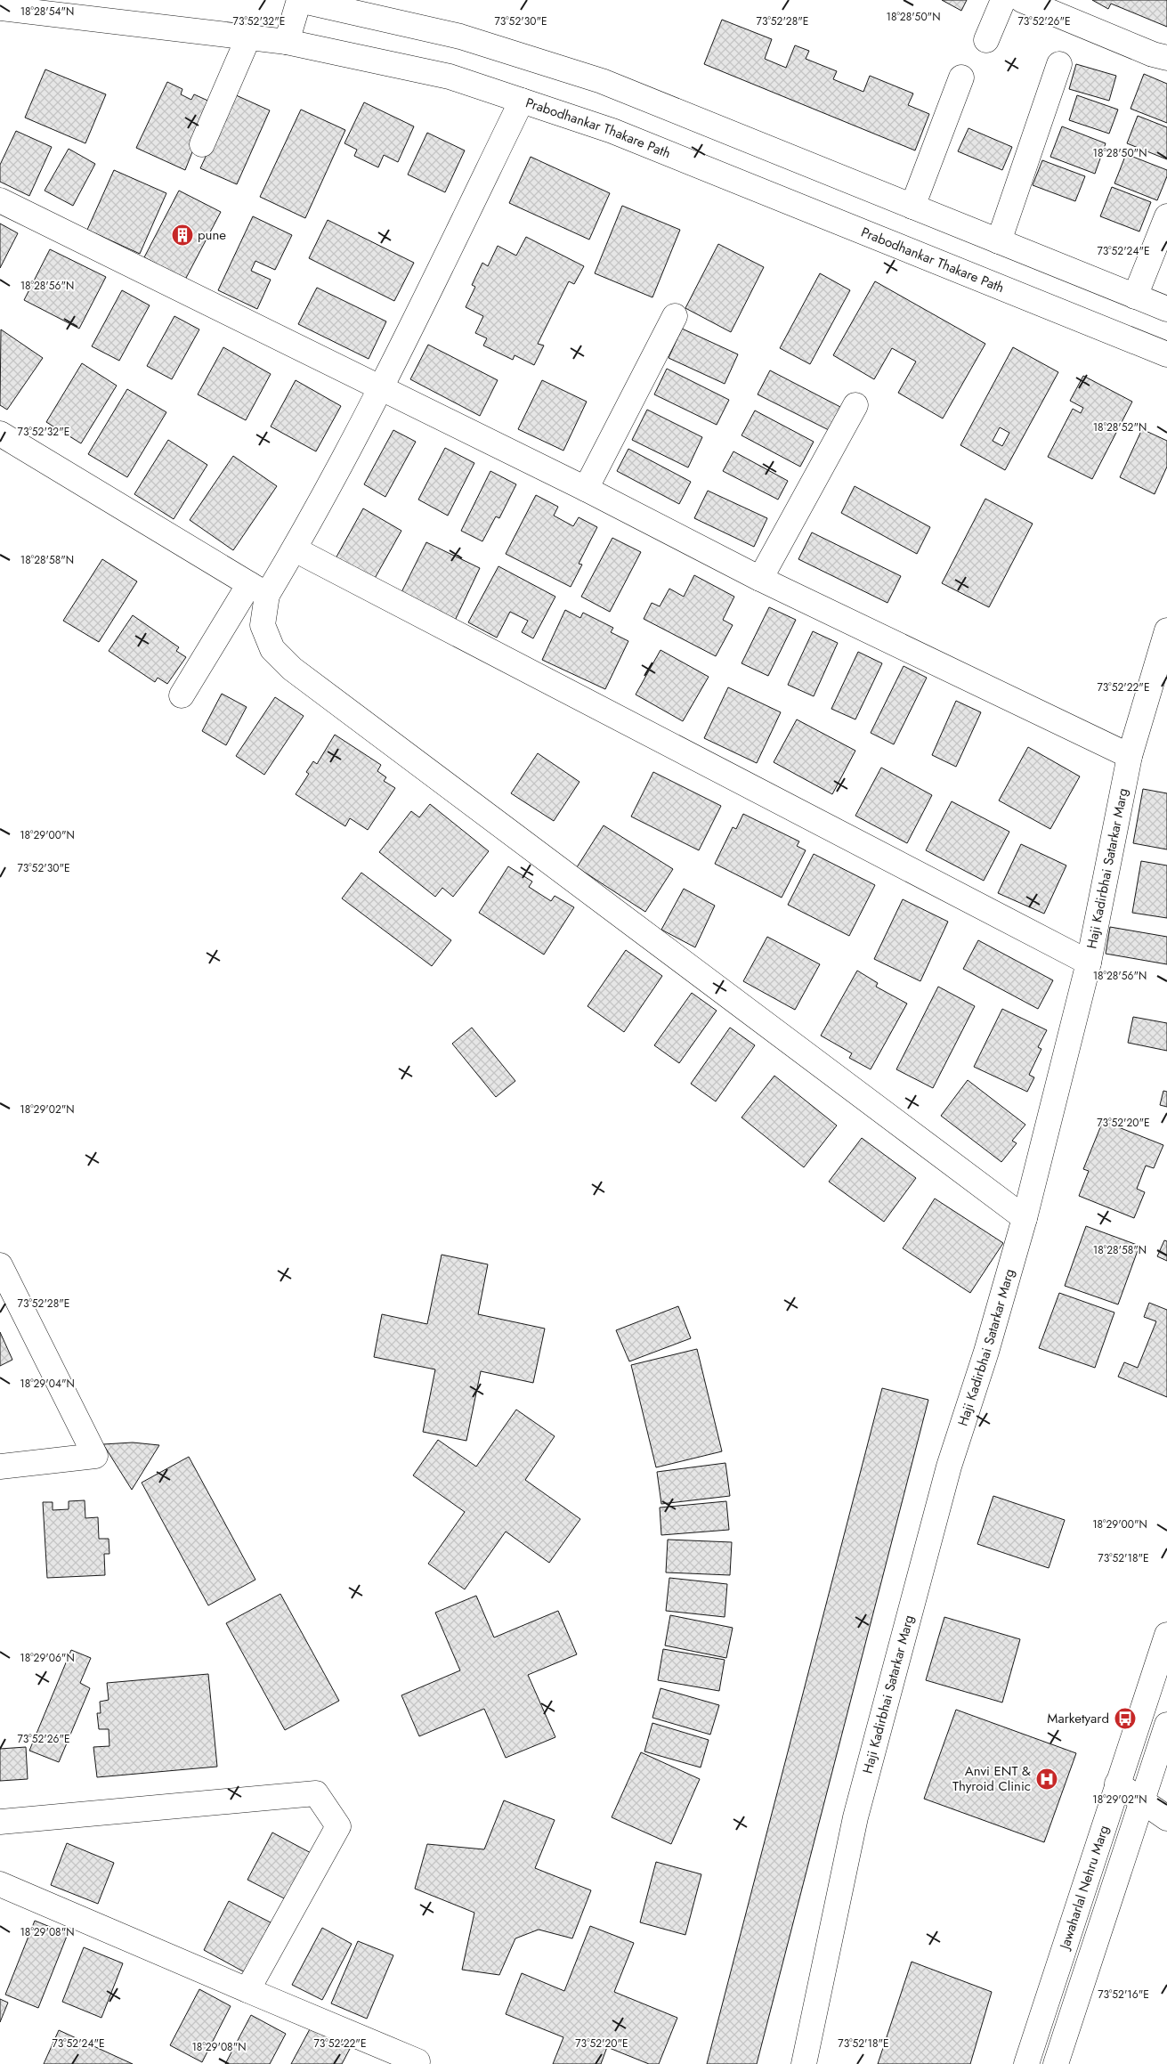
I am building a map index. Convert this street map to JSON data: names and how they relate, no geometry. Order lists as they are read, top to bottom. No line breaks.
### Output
{"streets":{"street":["Prabodhankar Thakare Path","Haji Kadirbhai Satarkar Marg","Jawaharlal Nehru Marg"]},"places":{"building":["pune"],"bus stop":["Marketyard"],"hospital":["Anvi ENT & Thyroid Clinic"]},"coordinates":["18°28'54\"N","18°28'50\"N","73°52'32\"E","73°52'30\"E","73°52'28\"E","73°52'26\"E","73°52'24\"E","18°28'56\"N","18°28'52\"N","18°28'58\"N","73°52'22\"E","18°29'00\"N","18°29'02\"N","73°52'20\"E","18°29'04\"N","73°52'18\"E","18°29'06\"N","18°29'08\"N","73°52'16\"E"]}
